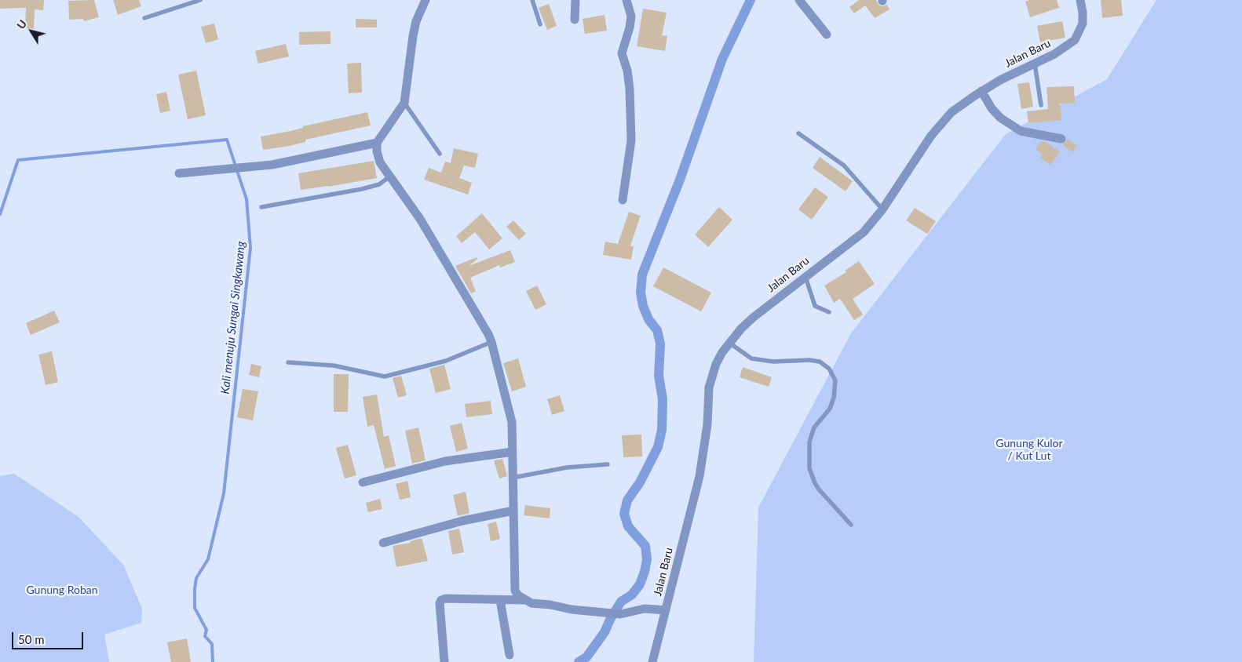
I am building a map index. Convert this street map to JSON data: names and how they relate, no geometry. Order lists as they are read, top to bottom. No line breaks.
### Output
{"streets":{"street":["Jalan Baru"]},"water":["Kali menuju Sungai Singkawang"],"parks":["Gunung Kulor / Kut Lut","Gunung Roban"],"scale_bar":"50 m","north":"top left"}
